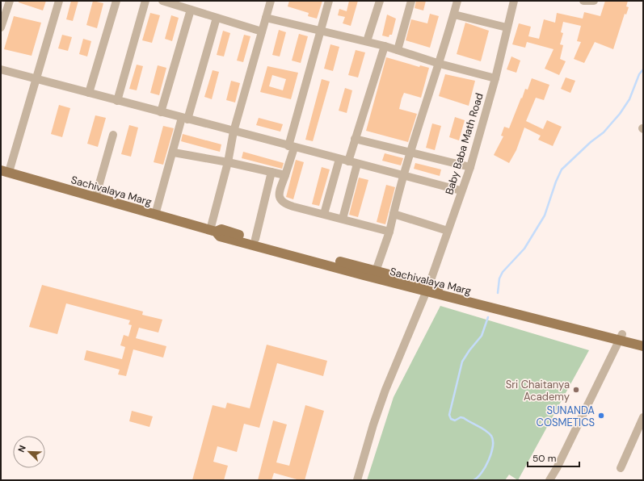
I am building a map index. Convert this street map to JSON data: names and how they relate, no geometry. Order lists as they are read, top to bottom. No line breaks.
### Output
{"streets":{"main road":["Sachivalaya Marg"],"street":["Baby Baba Math Road"]},"crossings":[["Baby Baba Math Road","Sachivalaya Marg"]],"places":["Sri Chaitanya Academy","SUNANDA COSMETICS"],"scale_bar":"50 m","north":"top left"}
